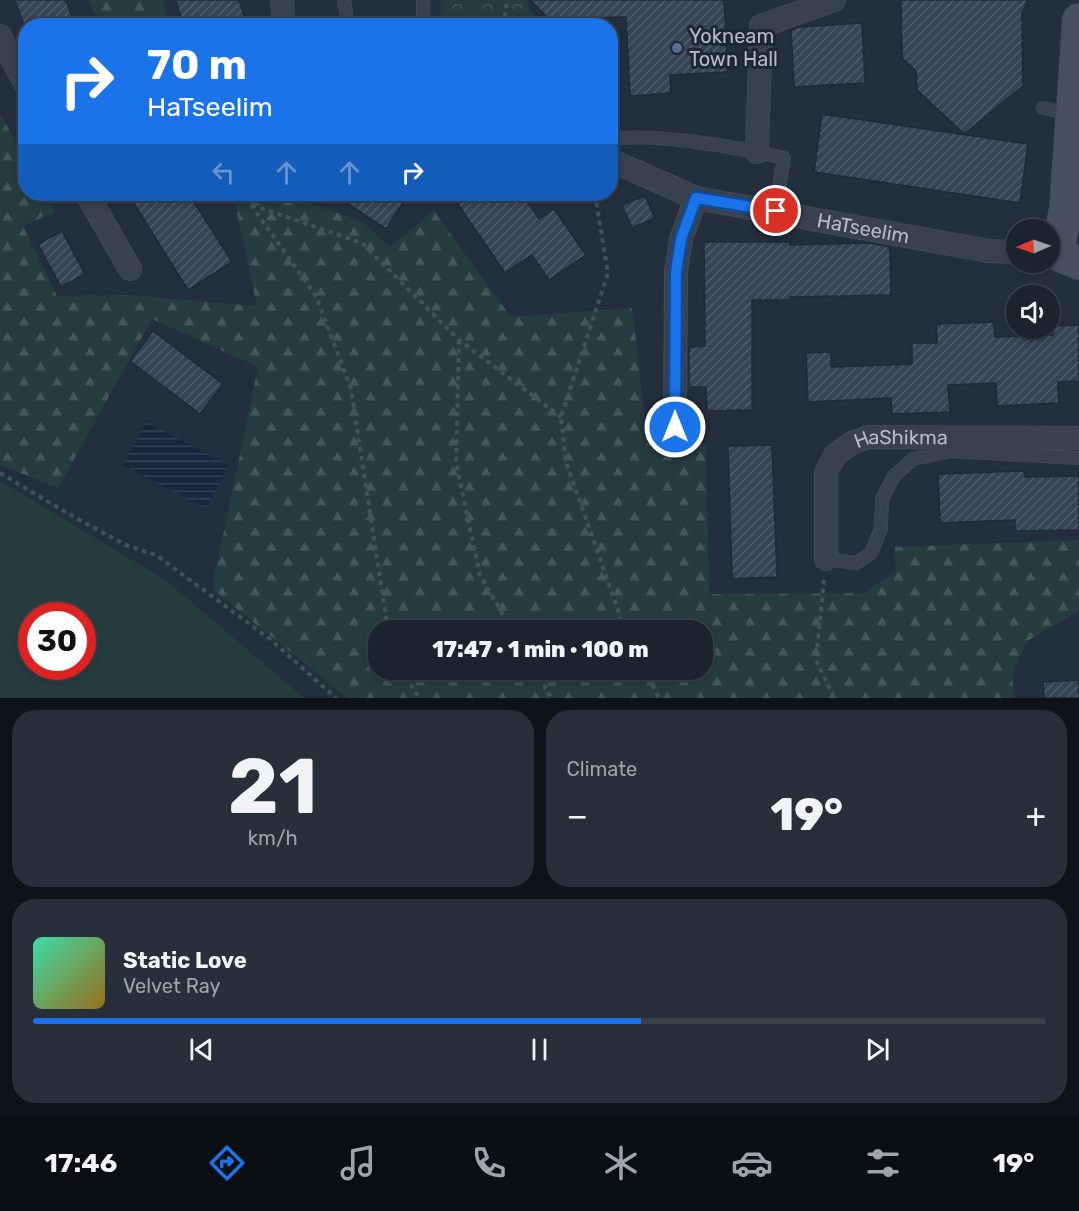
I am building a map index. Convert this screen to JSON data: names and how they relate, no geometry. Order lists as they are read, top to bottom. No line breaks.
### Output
{"streets":{"street":["HaTseelim","HaShikma"]},"places":["Yokneam Town Hall"],"north":"left","page":{"turn":["70 m","HaTseelim"],"limit":"30","trip":"17:47 · 1 min · 100 m","tile":[["21","km/h"],"Climate"],"heat":["−","19°","+"],"song":["Static Love","Velvet Ray"],"tabs":["17:46","19°"]}}
